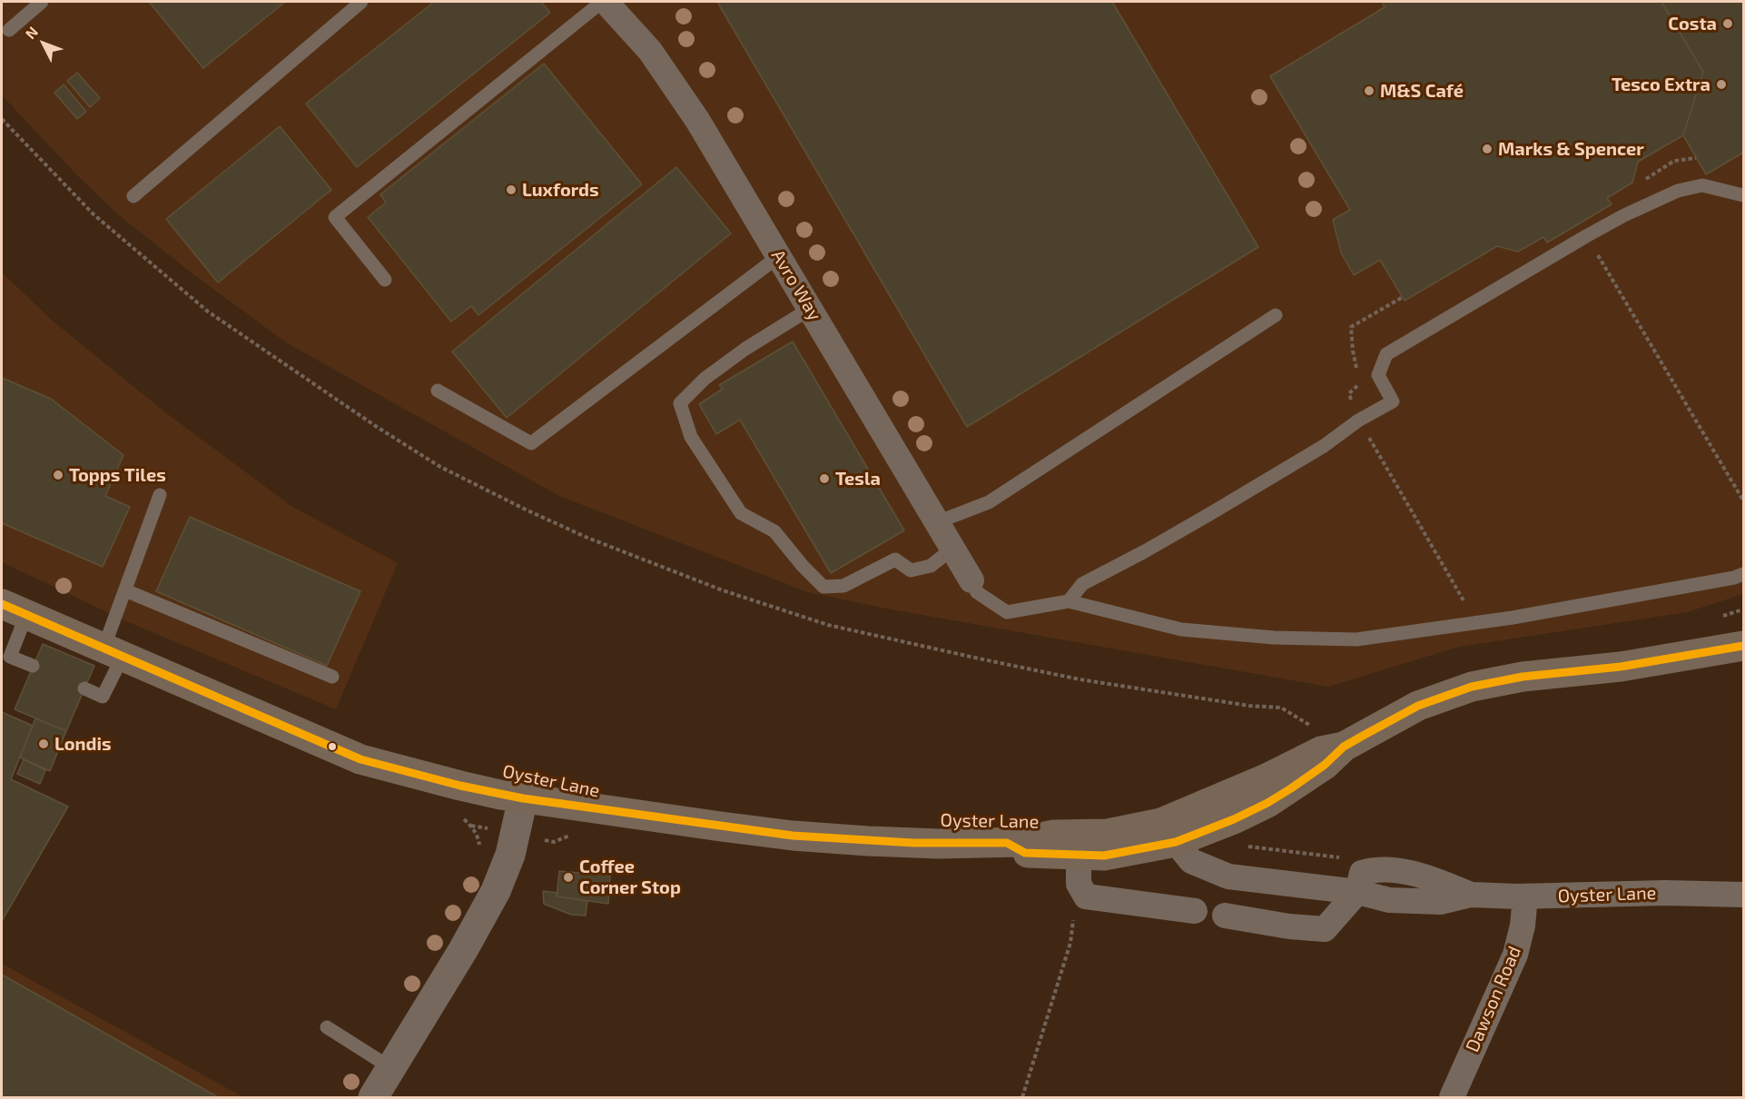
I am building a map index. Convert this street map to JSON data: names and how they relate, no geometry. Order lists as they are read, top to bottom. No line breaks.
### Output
{"streets":{"main road":["Oyster Lane"],"street":["Avro Way","Dawson Road"]},"crossings":[["Oyster Lane","Dawson Road"]],"places":["Costa","Tesco Extra","M&S Café","Marks & Spencer","Luxfords","Topps Tiles","Tesla","Londis","Coffee Corner Stop"],"north":"top left"}
